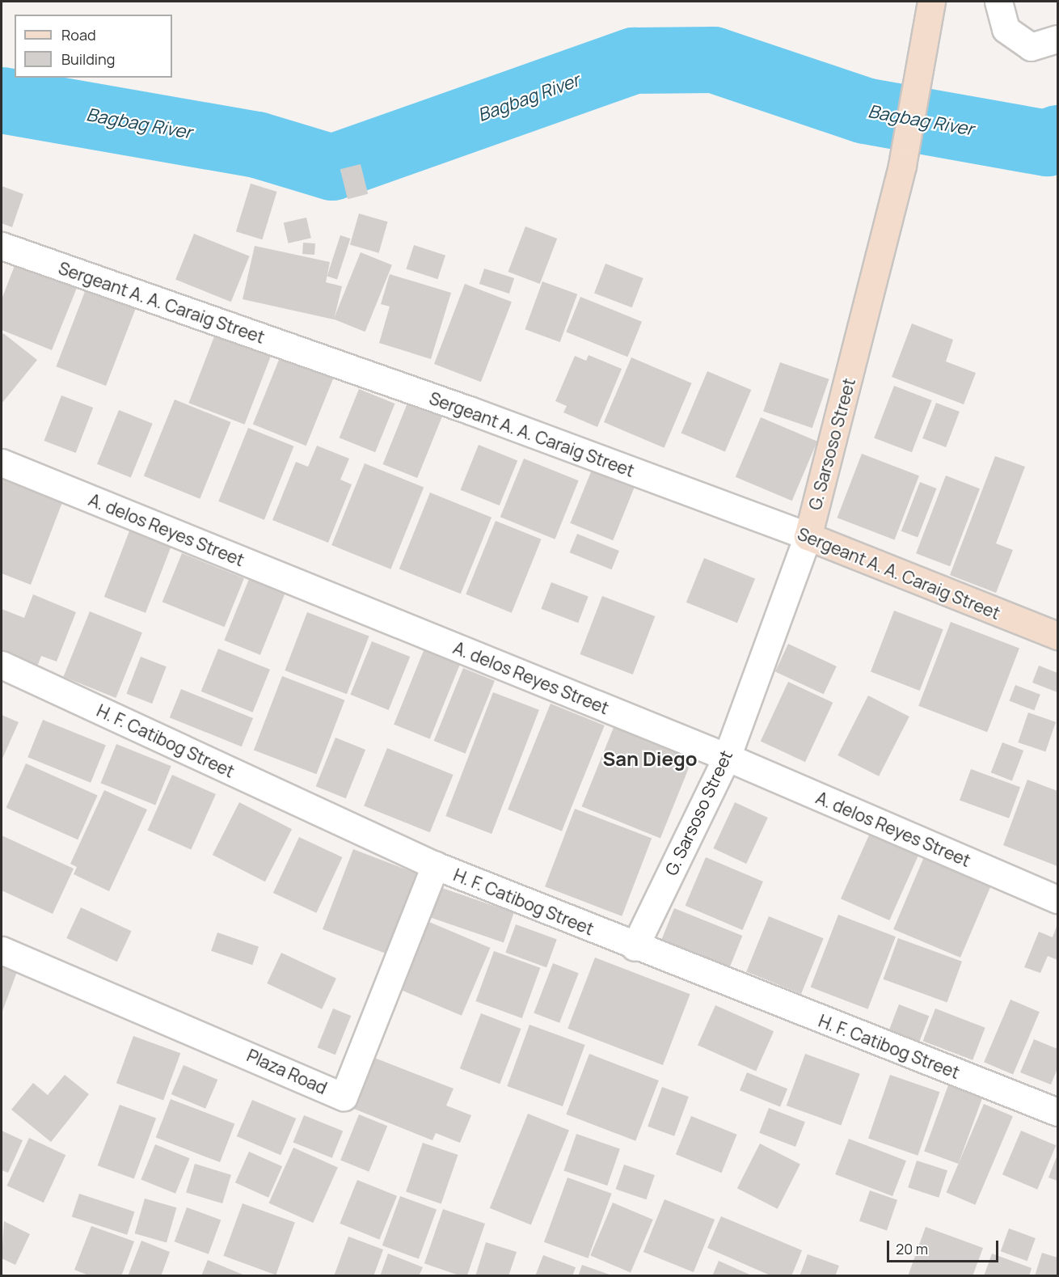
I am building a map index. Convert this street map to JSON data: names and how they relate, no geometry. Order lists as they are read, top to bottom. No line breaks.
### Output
{"streets":{"street":["Sergeant A. A. Caraig Street","G. Sarsoso Street","A. delos Reyes Street","H. F. Catibog Street","Plaza Road"]},"crossings":[["Sergeant A. A. Caraig Street","G. Sarsoso Street"],["G. Sarsoso Street","A. delos Reyes Street"],["G. Sarsoso Street","H. F. Catibog Street"],["H. F. Catibog Street","Plaza Road"]],"districts":["San Diego"],"water":["Bagbag River"],"legend":["Road","Building"],"scale_bar":"20 m"}
